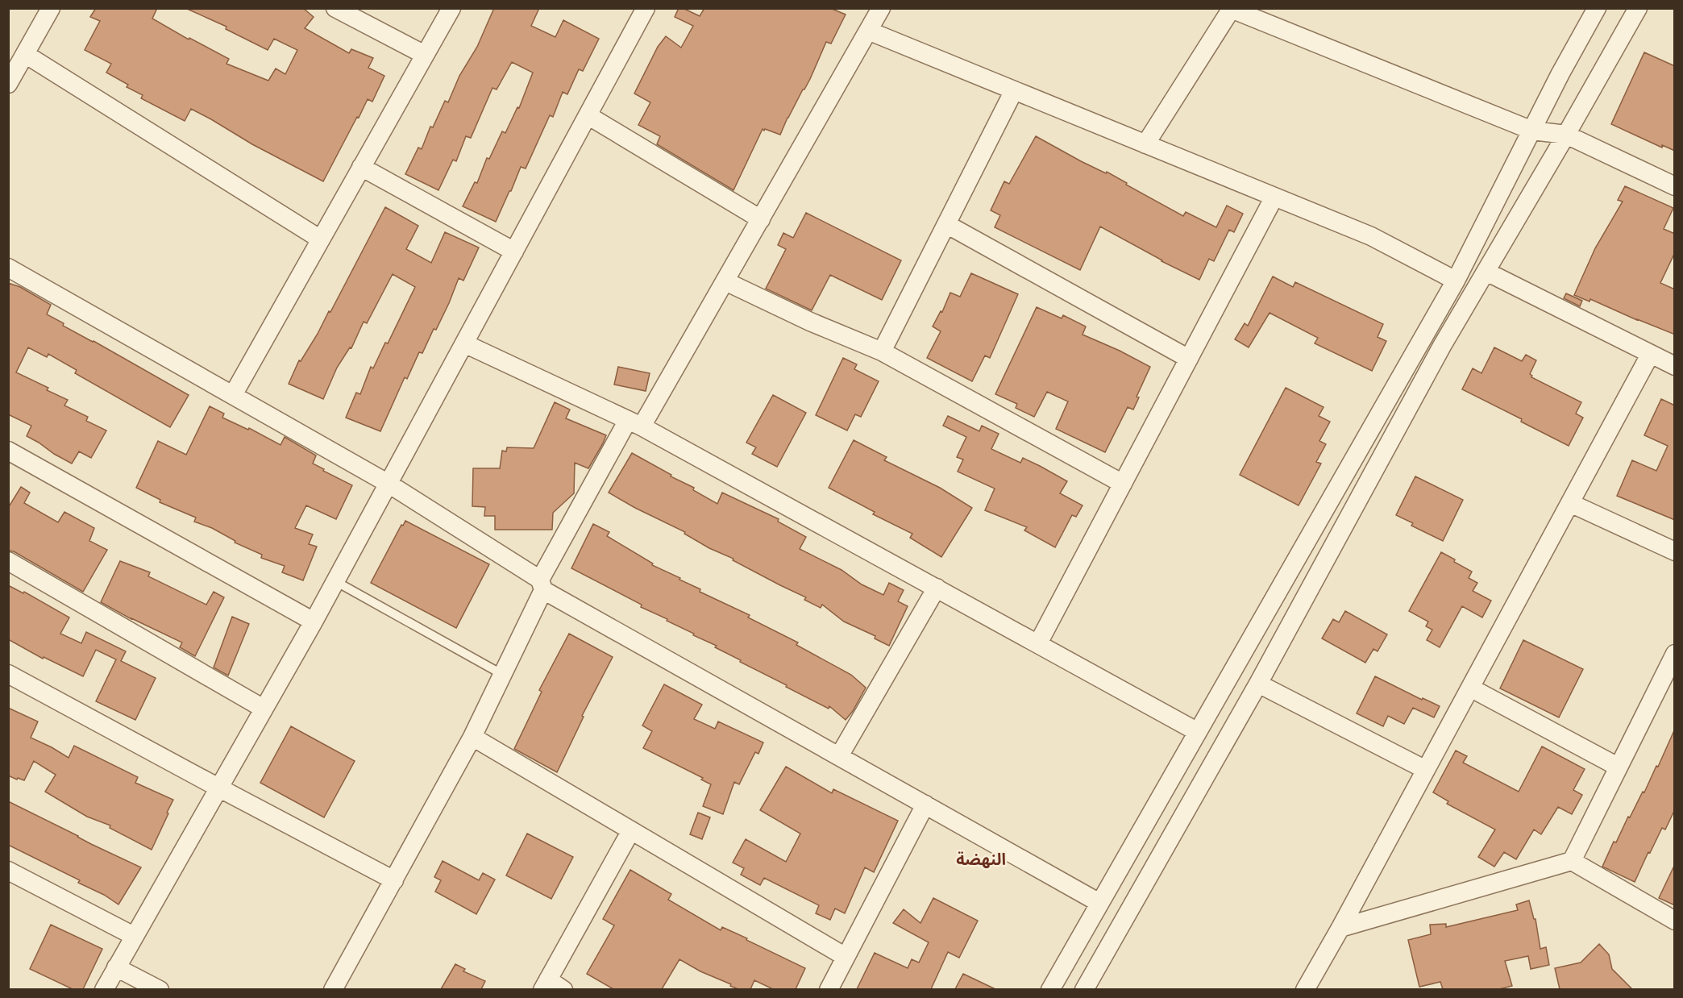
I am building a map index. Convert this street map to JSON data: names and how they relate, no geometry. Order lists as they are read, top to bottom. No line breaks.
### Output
{"districts":["النهضة"]}
